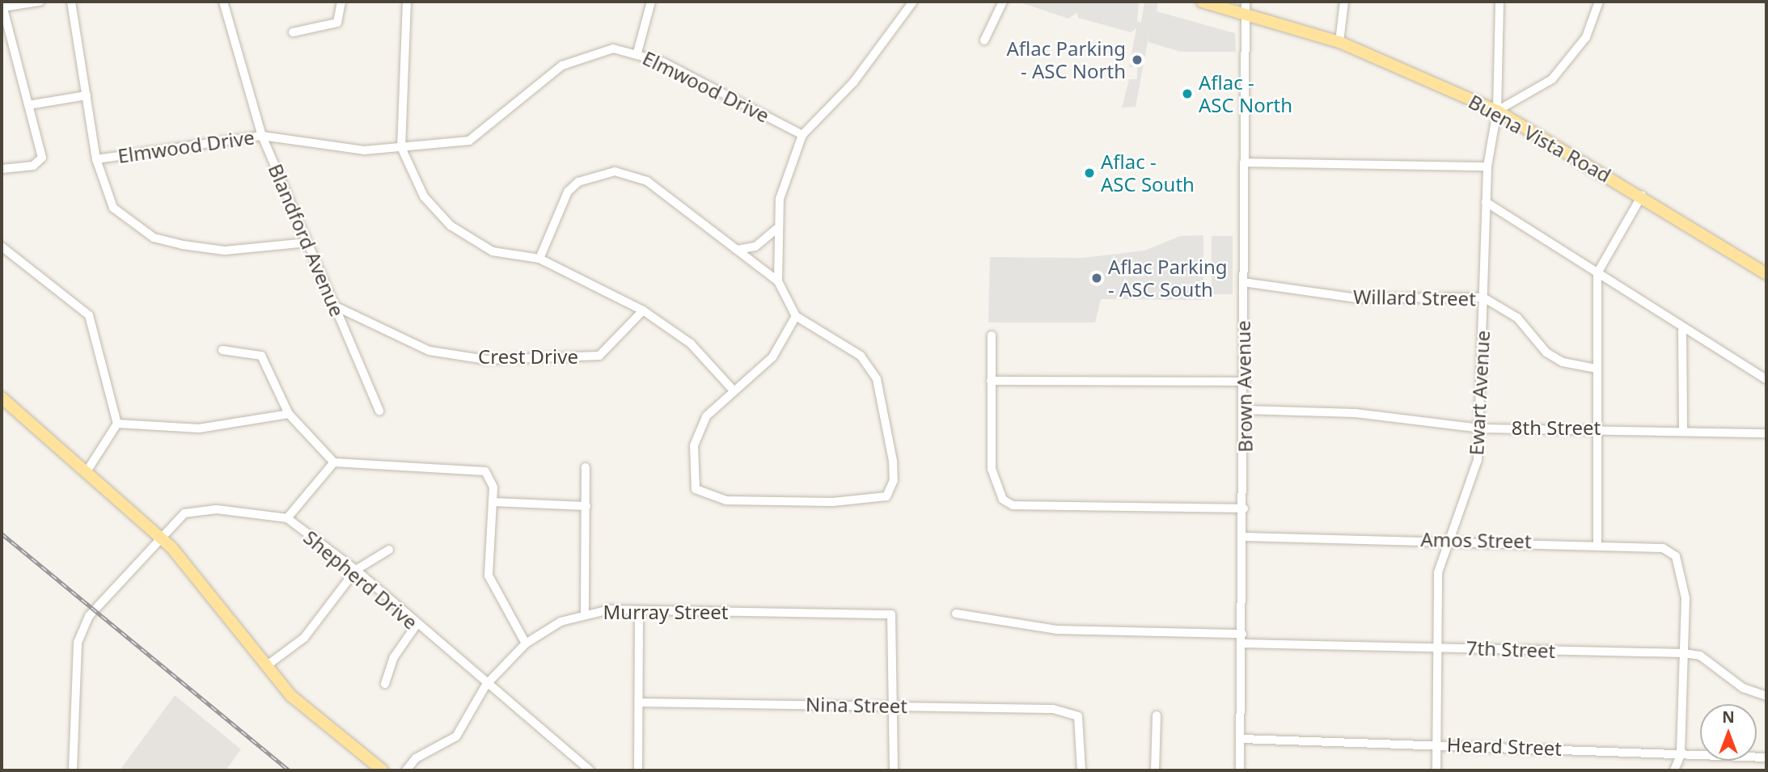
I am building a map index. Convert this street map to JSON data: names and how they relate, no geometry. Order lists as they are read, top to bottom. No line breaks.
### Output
{"streets":{"main road":["Buena Vista Road"],"street":["Elmwood Drive","Blandford Avenue","Willard Street","Crest Drive","Brown Avenue","Ewart Avenue","8th Street","Amos Street","Shepherd Drive","Murray Street","7th Street","Nina Street","Heard Street"]},"crossings":[["Elmwood Drive","Blandford Avenue"],["Buena Vista Road","Brown Avenue"],["Buena Vista Road","Ewart Avenue"],["Blandford Avenue","Crest Drive"],["Willard Street","Brown Avenue"],["Willard Street","Ewart Avenue"],["Brown Avenue","8th Street"],["Brown Avenue","Amos Street"],["Brown Avenue","7th Street"],["Brown Avenue","Heard Street"],["Ewart Avenue","8th Street"],["Ewart Avenue","Amos Street"],["Ewart Avenue","7th Street"],["Ewart Avenue","Heard Street"],["Amos Street","7th Street"],["Amos Street","Heard Street"],["Shepherd Drive","Murray Street"],["Murray Street","Nina Street"]],"places":["Aflac Parking - ASC North","Aflac - ASC North","Aflac - ASC South","Aflac Parking - ASC South"],"north":"top"}
